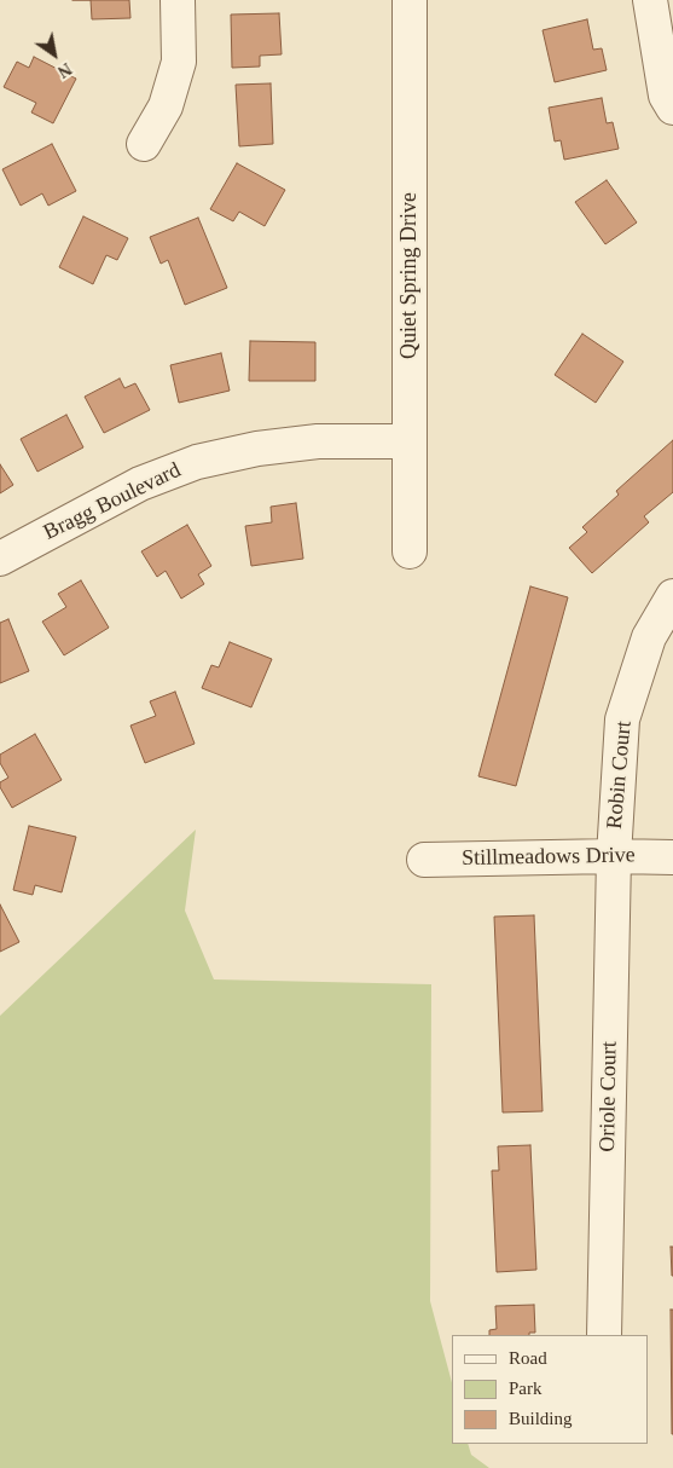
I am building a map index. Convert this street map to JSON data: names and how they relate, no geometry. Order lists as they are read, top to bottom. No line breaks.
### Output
{"streets":{"street":["Quiet Spring Drive","Bragg Boulevard","Robin Court","Stillmeadows Drive","Oriole Court"]},"crossings":[["Quiet Spring Drive","Bragg Boulevard"],["Robin Court","Stillmeadows Drive"],["Robin Court","Oriole Court"],["Stillmeadows Drive","Oriole Court"]],"legend":["Road","Park","Building"],"north":"bottom right"}
